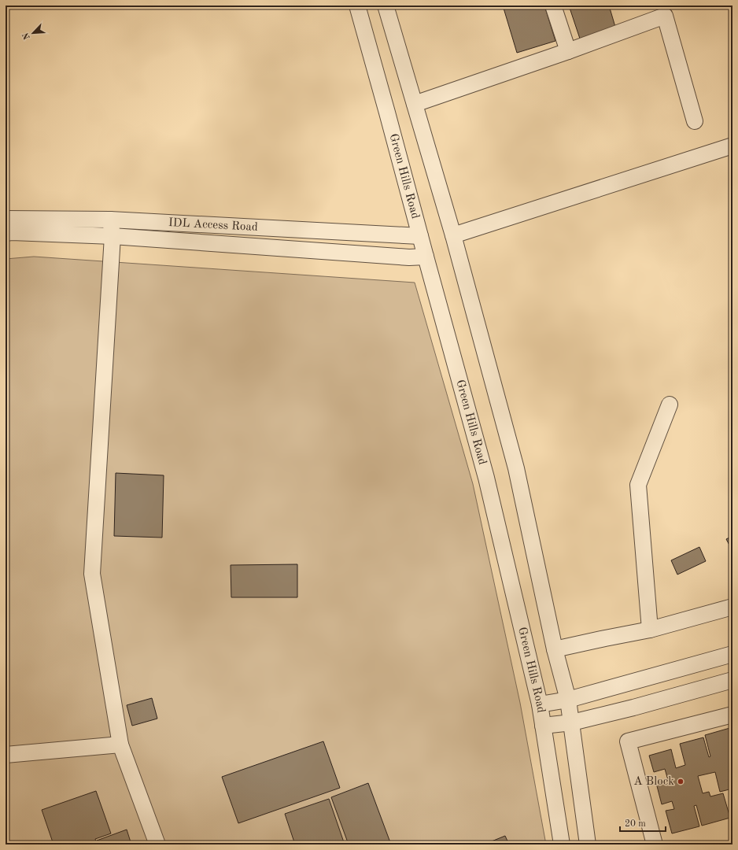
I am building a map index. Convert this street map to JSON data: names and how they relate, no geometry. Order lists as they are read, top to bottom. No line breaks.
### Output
{"streets":{"street":["Green Hills Road","IDL Access Road"]},"crossings":[["Green Hills Road","IDL Access Road"]],"places":["A Block"],"scale_bar":"20 m","north":"bottom left"}
